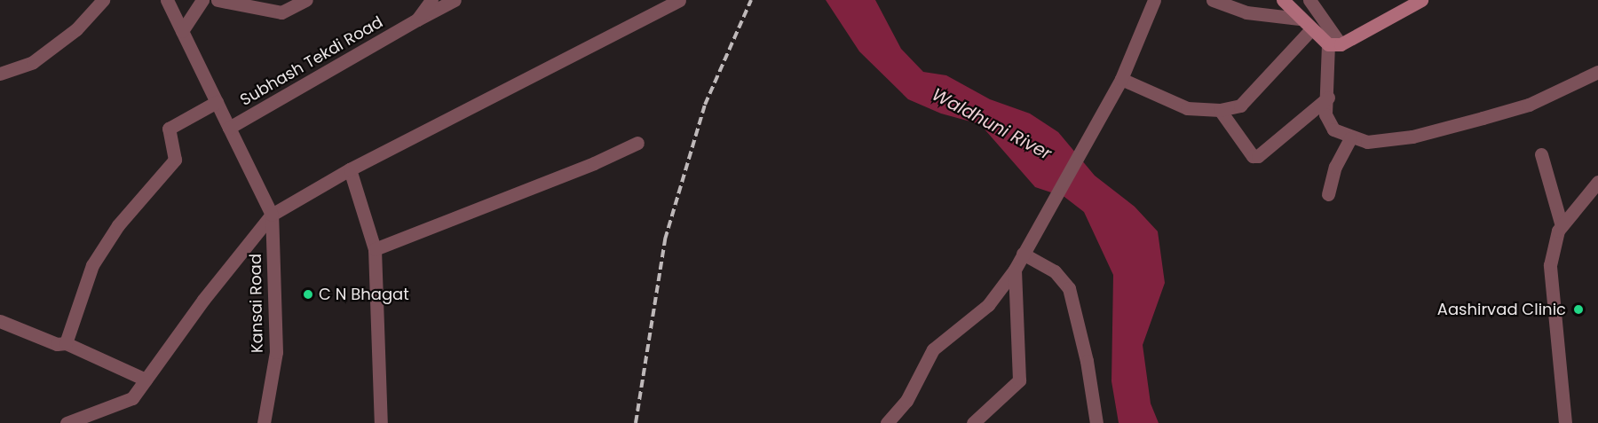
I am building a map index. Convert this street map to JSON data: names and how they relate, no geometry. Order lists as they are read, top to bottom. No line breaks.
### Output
{"streets":{"street":["Subhash Tekdi Road","Kansai Road"]},"water":["Waldhuni River"],"places":["C N Bhagat","Aashirvad Clinic"]}
